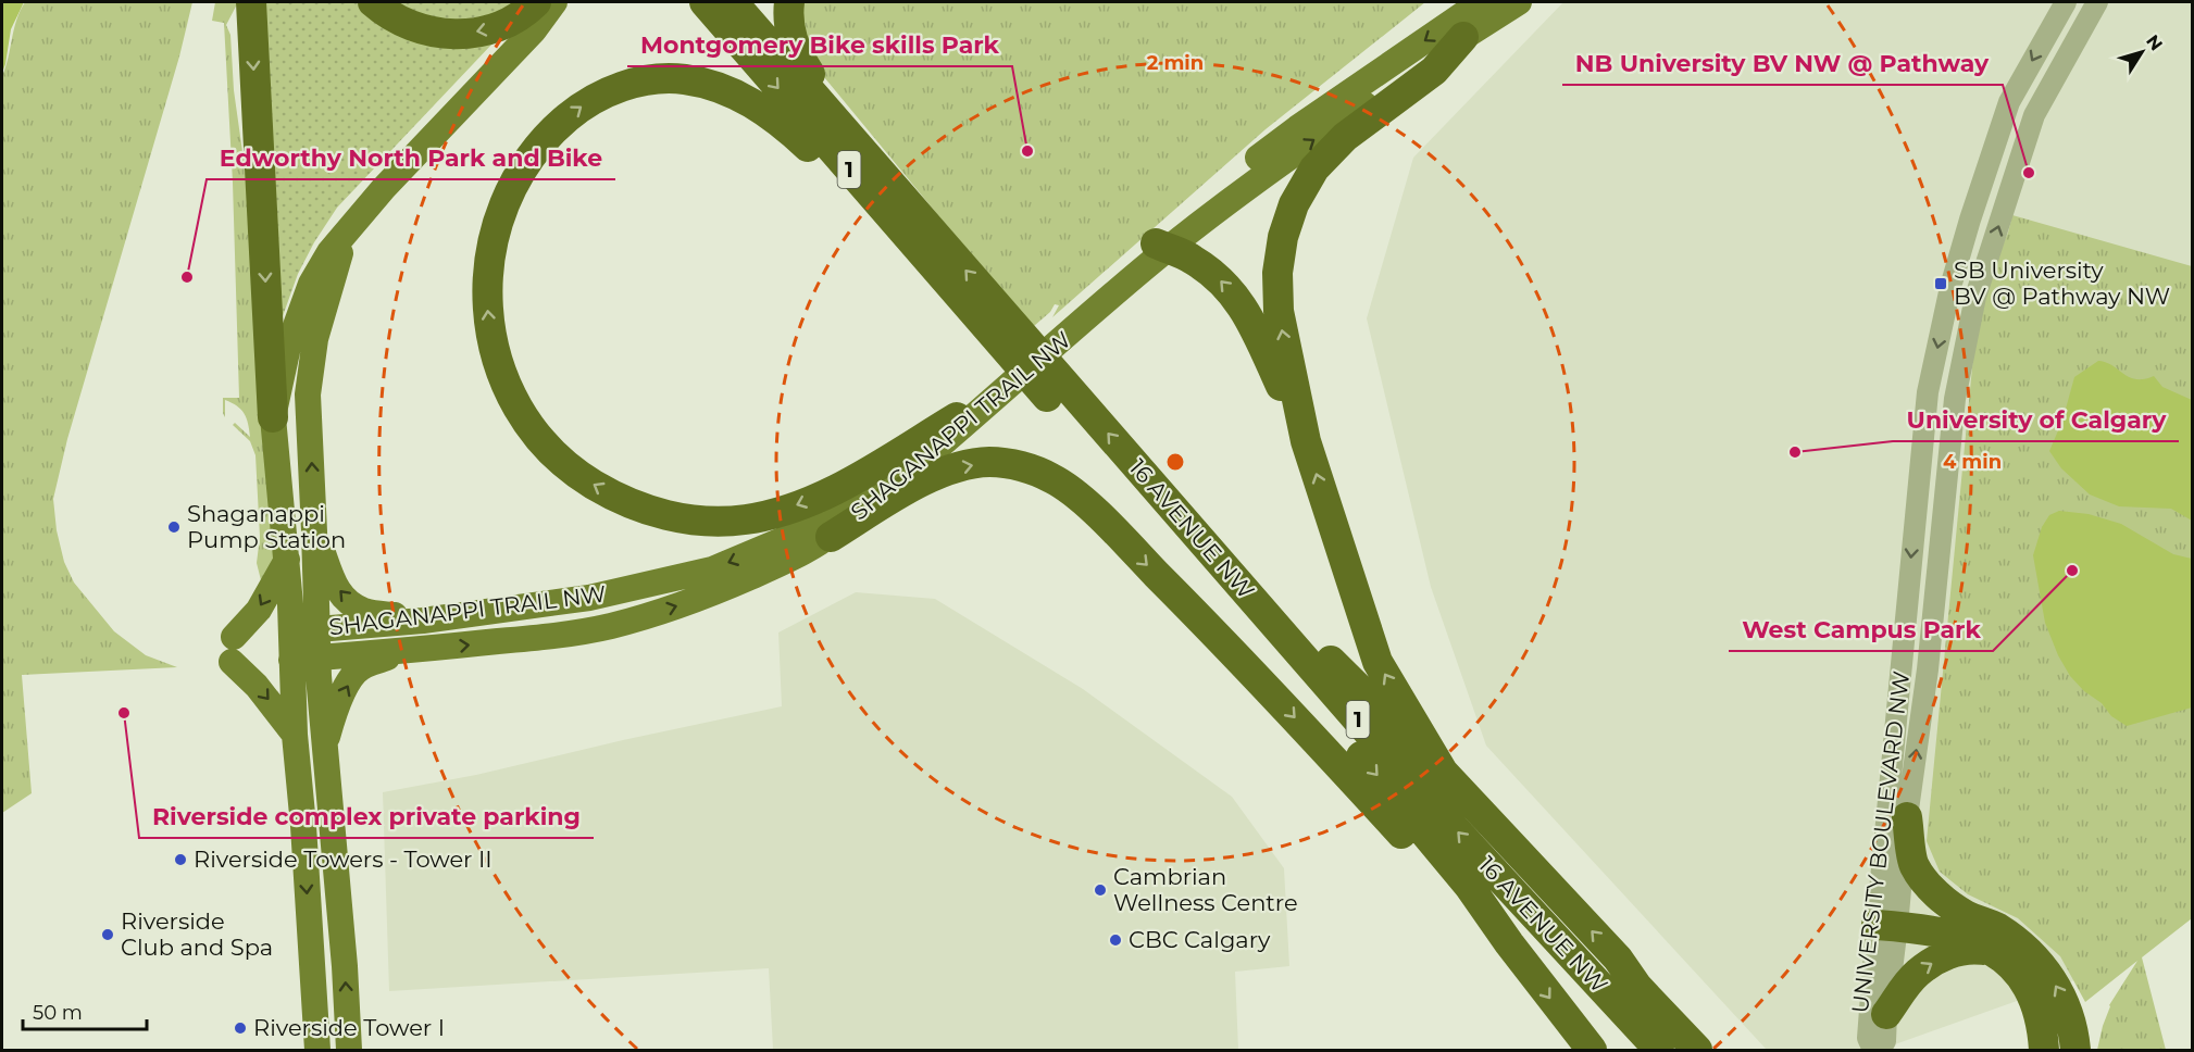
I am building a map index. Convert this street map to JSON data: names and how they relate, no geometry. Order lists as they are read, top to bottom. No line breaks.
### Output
{"streets":{"highway":["1","16 AVENUE NW"],"main road":["SHAGANAPPI TRAIL NW"],"street":["UNIVERSITY BOULEVARD NW"]},"places":{"other":["Montgomery Bike skills Park","NB University BV NW @ Pathway","Edworthy North Park and Bike","University of Calgary","Shaganappi Pump Station","West Campus Park","Riverside complex private parking","Riverside Towers - Tower II","Cambrian Wellness Centre","Riverside Club and Spa","CBC Calgary","Riverside Tower I"],"transit":["SB University BV @ Pathway NW"]},"scale_bar":"50 m","north":"top right","rings":["2 min","4 min"]}
